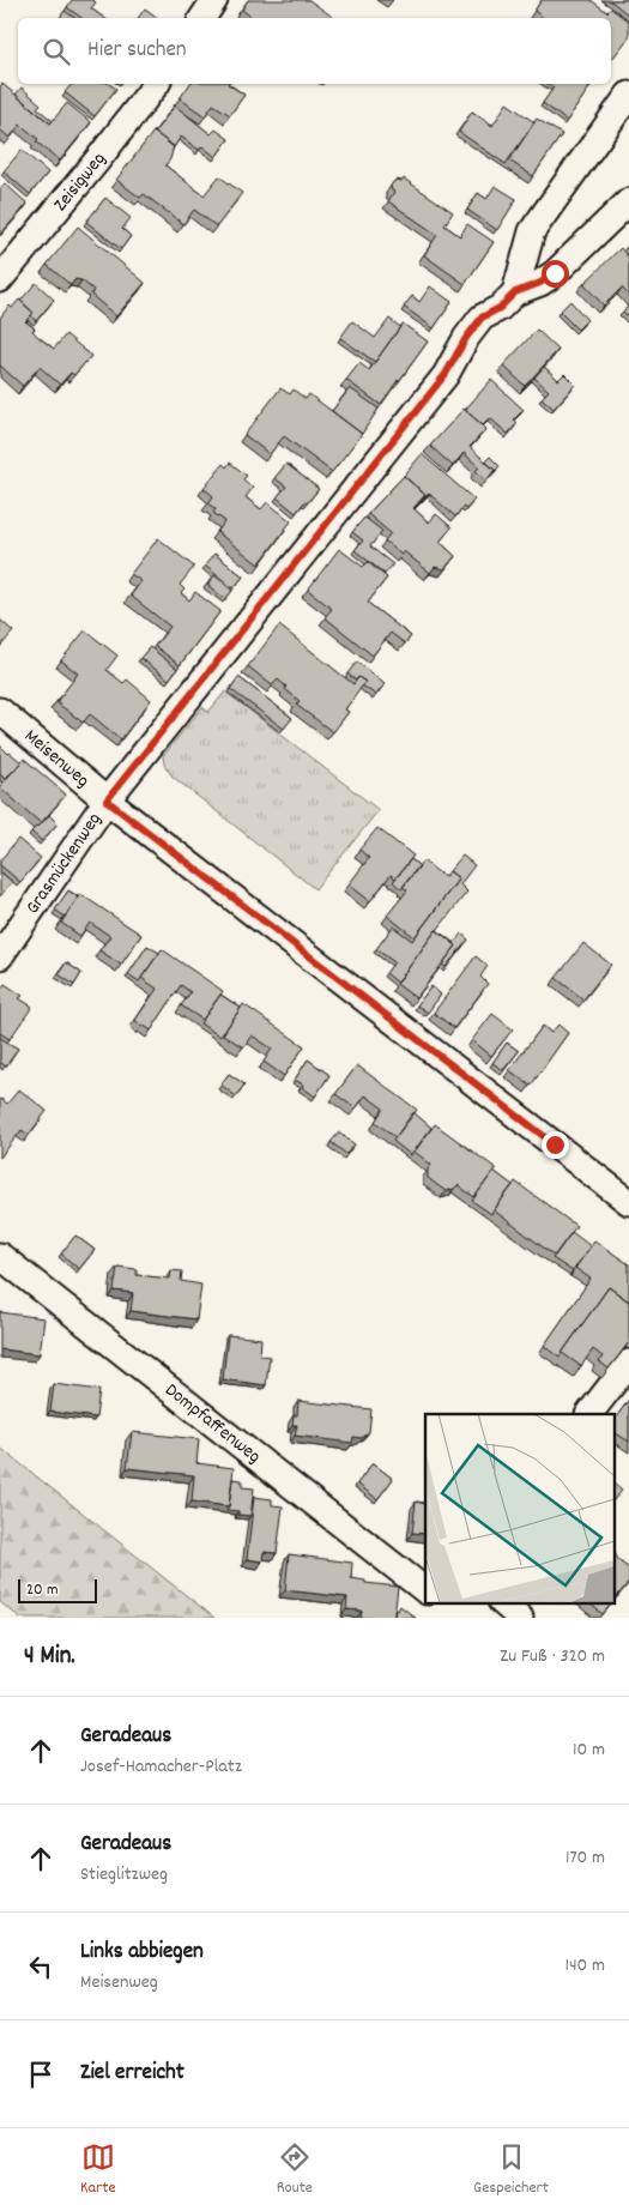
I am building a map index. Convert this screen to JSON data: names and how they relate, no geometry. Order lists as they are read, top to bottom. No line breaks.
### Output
{"streets":{"street":["Zeisigweg","Meisenweg","Grasmückenweg","Dompfaffenweg"]},"crossings":[["Meisenweg","Grasmückenweg"]],"scale_bar":"20 m","page":{"search":"Hier suchen","scale":"20 m","heading":["4 Min.","Zu Fuß · 320 m"],"list":[["Geradeaus","Josef-Hamacher-Platz","10 m"],["Geradeaus","Stieglitzweg","170 m"],["Links abbiegen","Meisenweg","140 m"],"Ziel erreicht"],"nav":["Karte","Route","Gespeichert"]}}
